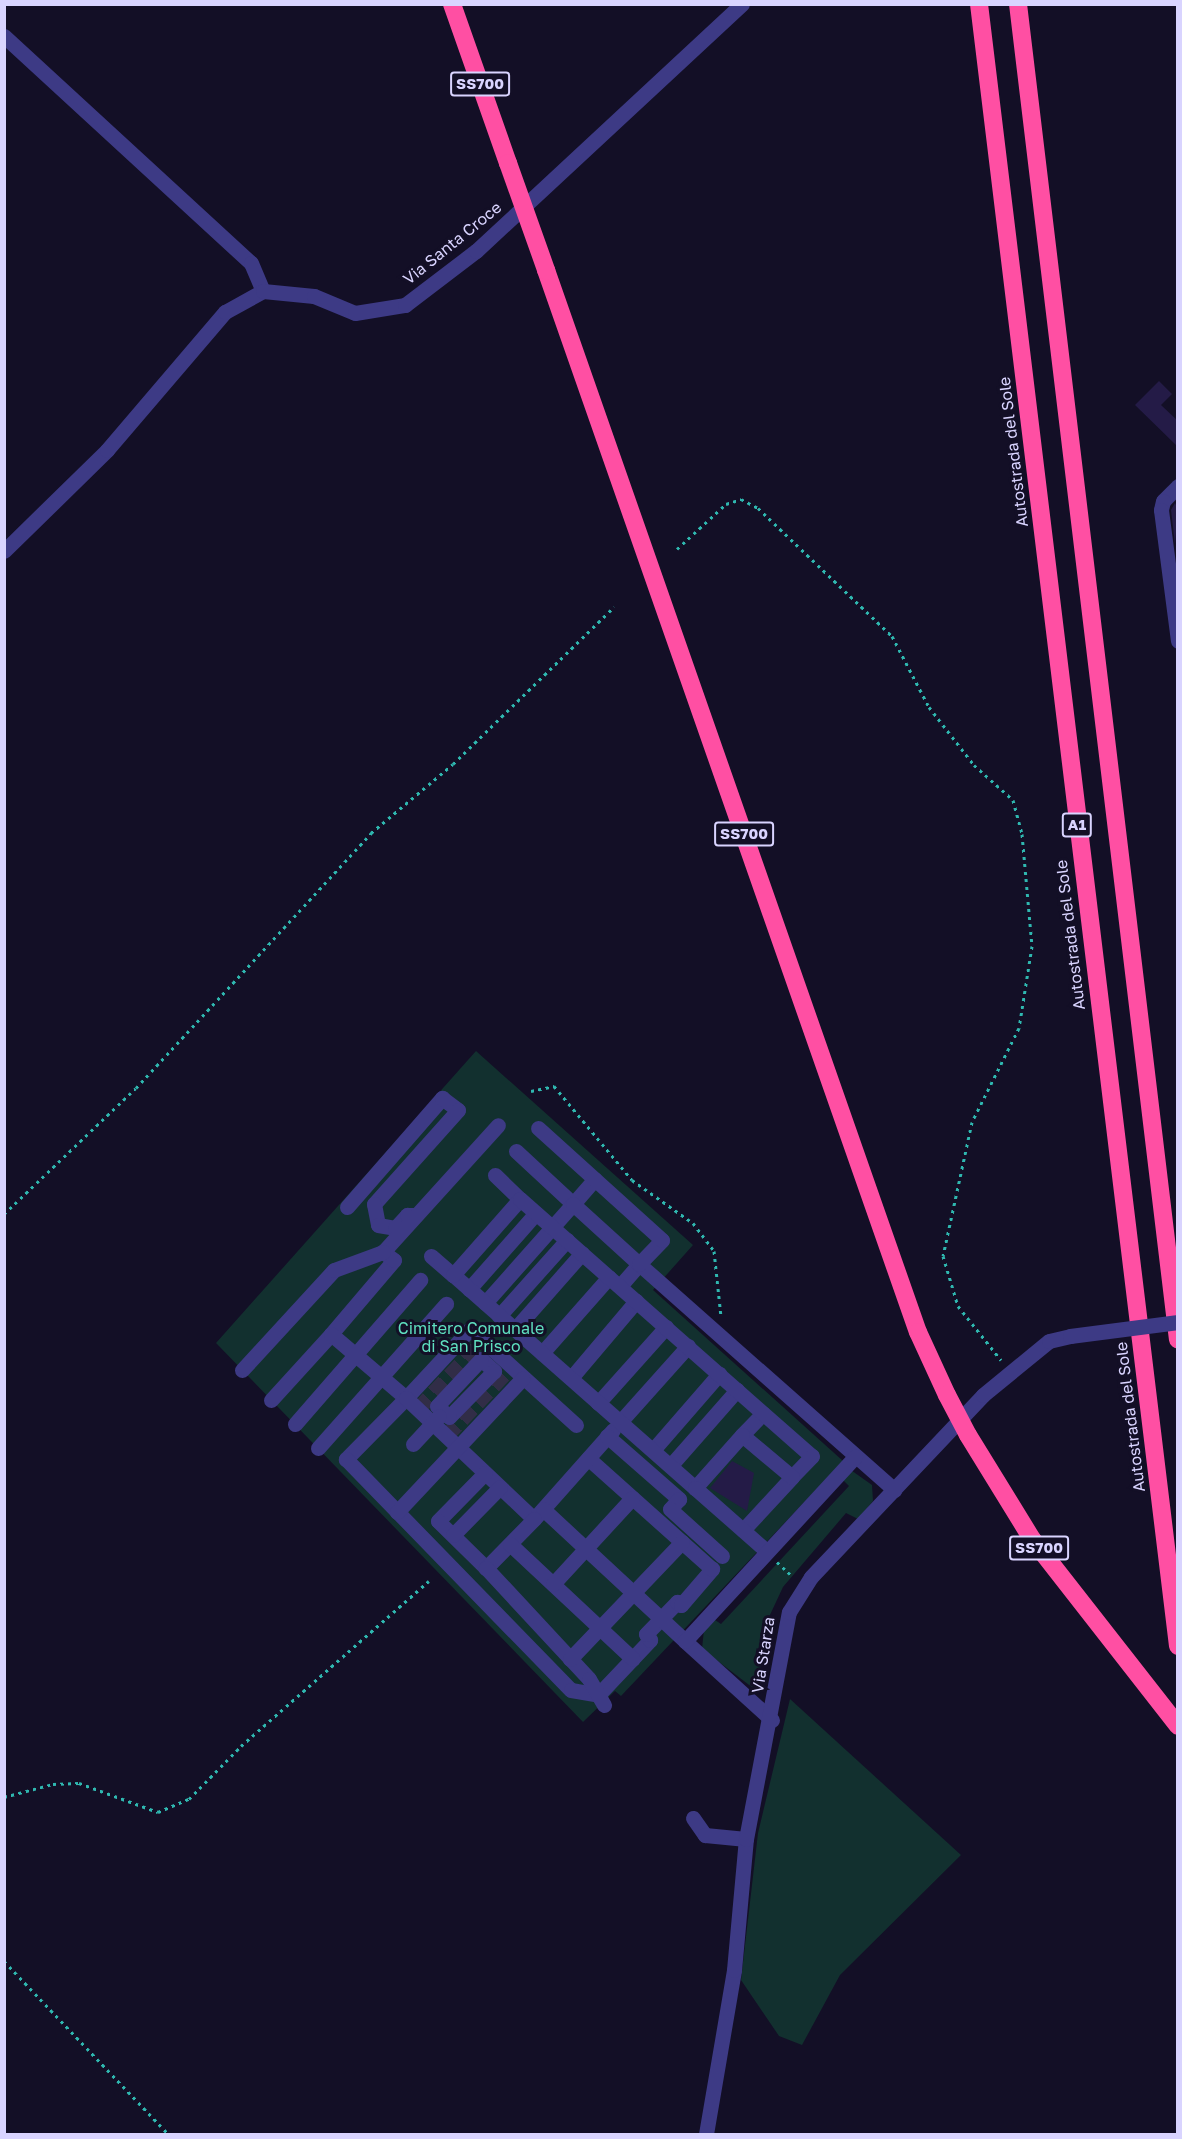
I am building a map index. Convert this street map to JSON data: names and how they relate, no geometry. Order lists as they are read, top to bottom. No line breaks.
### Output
{"streets":{"highway":["SS700","Autostrada del Sole","A1"],"street":["Via Santa Croce","Via Starza"]},"parks":["Cimitero Comunale di San Prisco"]}
